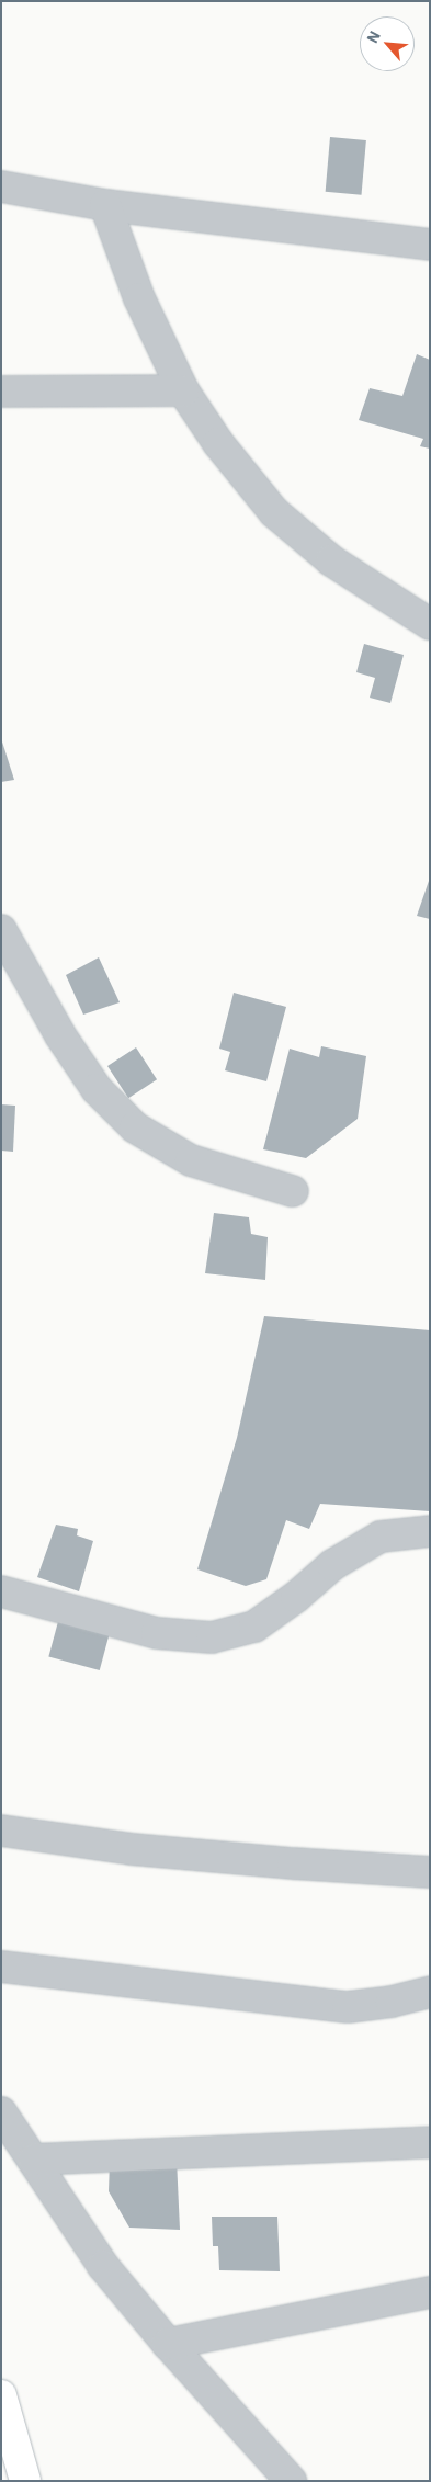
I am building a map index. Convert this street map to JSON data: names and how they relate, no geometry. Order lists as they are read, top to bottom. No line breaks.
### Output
{"north":"top left"}
